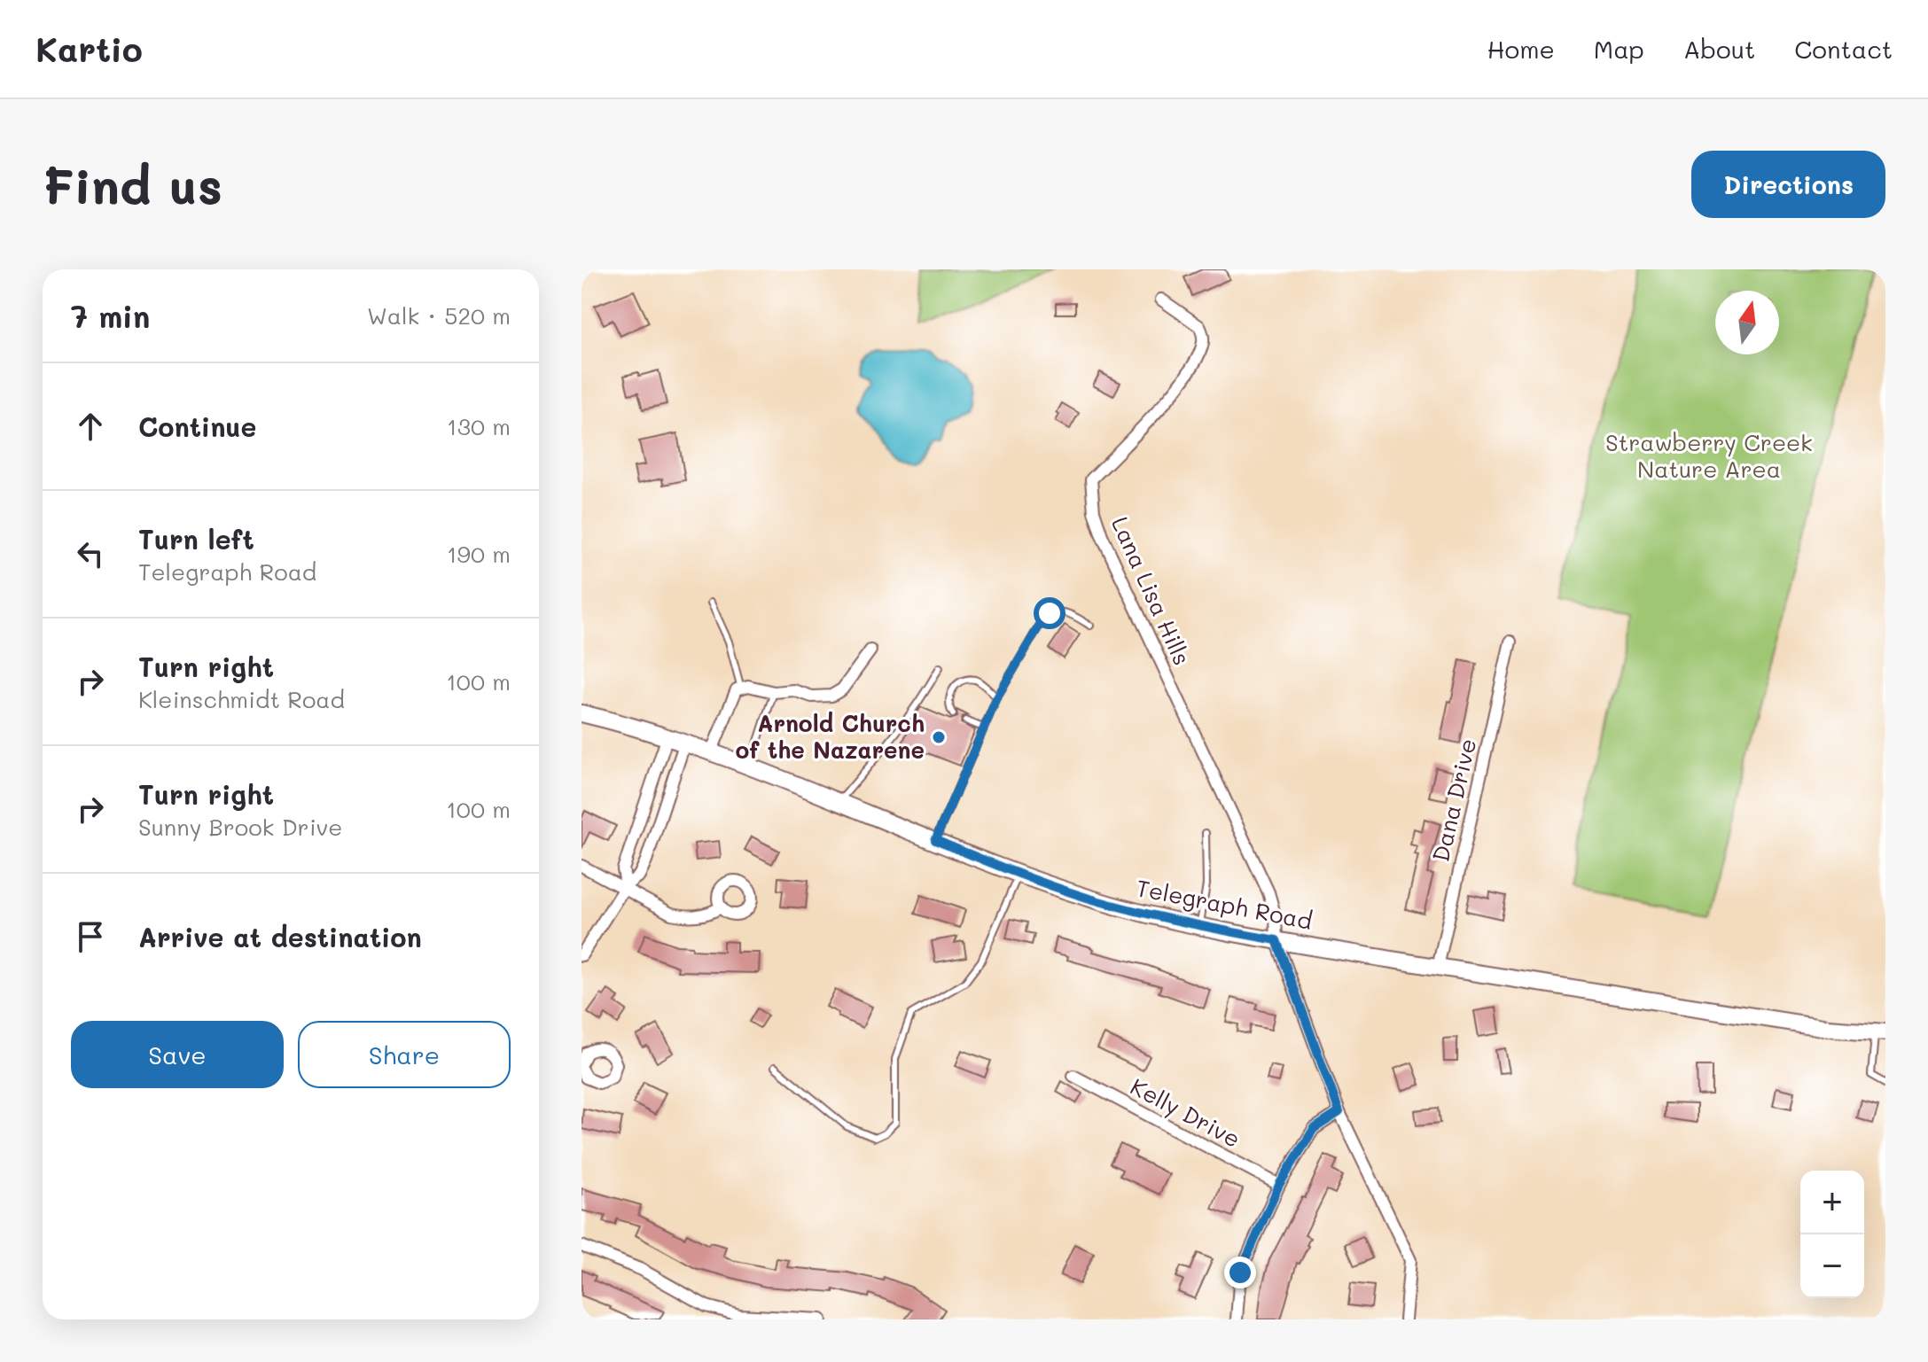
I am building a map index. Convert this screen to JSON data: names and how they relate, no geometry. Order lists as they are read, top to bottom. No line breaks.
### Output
{"streets":{"main road":["Telegraph Road"],"street":["Lana Lisa Hills","Dana Drive","Kelly Drive"]},"crossings":[["Lana Lisa Hills","Telegraph Road"],["Dana Drive","Telegraph Road"]],"parks":["Strawberry Creek Nature Area"],"places":["Arnold Church of the Nazarene"],"north":"top","page":{"header":"Kartio","nav":["Home","Map","About","Contact"],"buttons":["Directions",["Save","Share"]],"title":"Find us","heading":["7 min","Walk · 520 m"],"list":[["Continue","130 m"],["Turn left","Telegraph Road","190 m"],["Turn right","Kleinschmidt Road","100 m"],["Turn right","Sunny Brook Drive","100 m"],"Arrive at destination"],"map_buttons":["+","−"]}}
